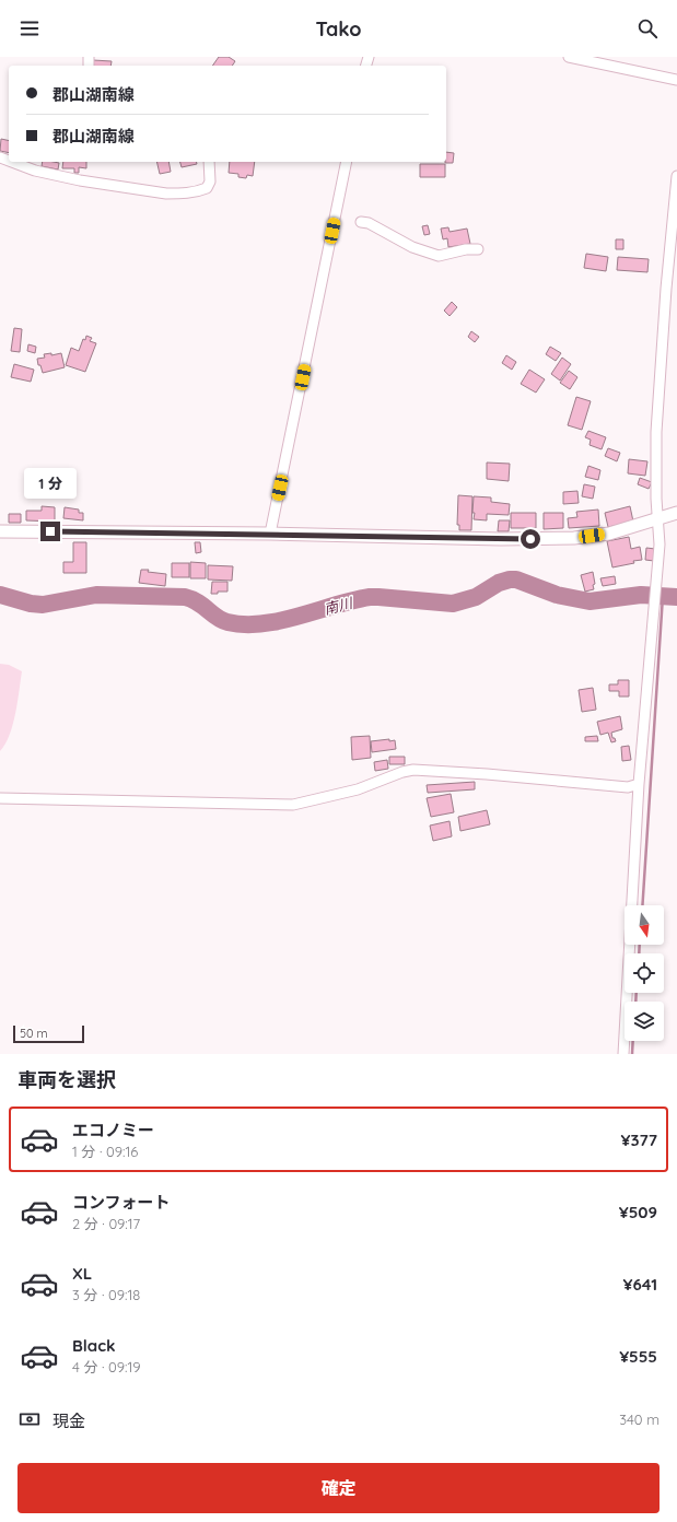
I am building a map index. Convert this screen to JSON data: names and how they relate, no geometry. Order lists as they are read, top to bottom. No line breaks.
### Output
{"water":["南川"],"scale_bar":"50 m","north":"bottom","page":{"header":"Tako","banner":["郡山湖南線","郡山湖南線"],"bubble":"1 分","scale":"50 m","heading":"車両を選択","list":[{"name":"エコノミー","note":"1 分 · 09:16","value":"¥377"},{"name":"コンフォート","note":"2 分 · 09:17","value":"¥509"},{"name":"XL","note":"3 分 · 09:18","value":"¥641"},{"name":"Black","note":"4 分 · 09:19","value":"¥555"}],"pay":["現金","340 m"],"buttons":"確定"}}
